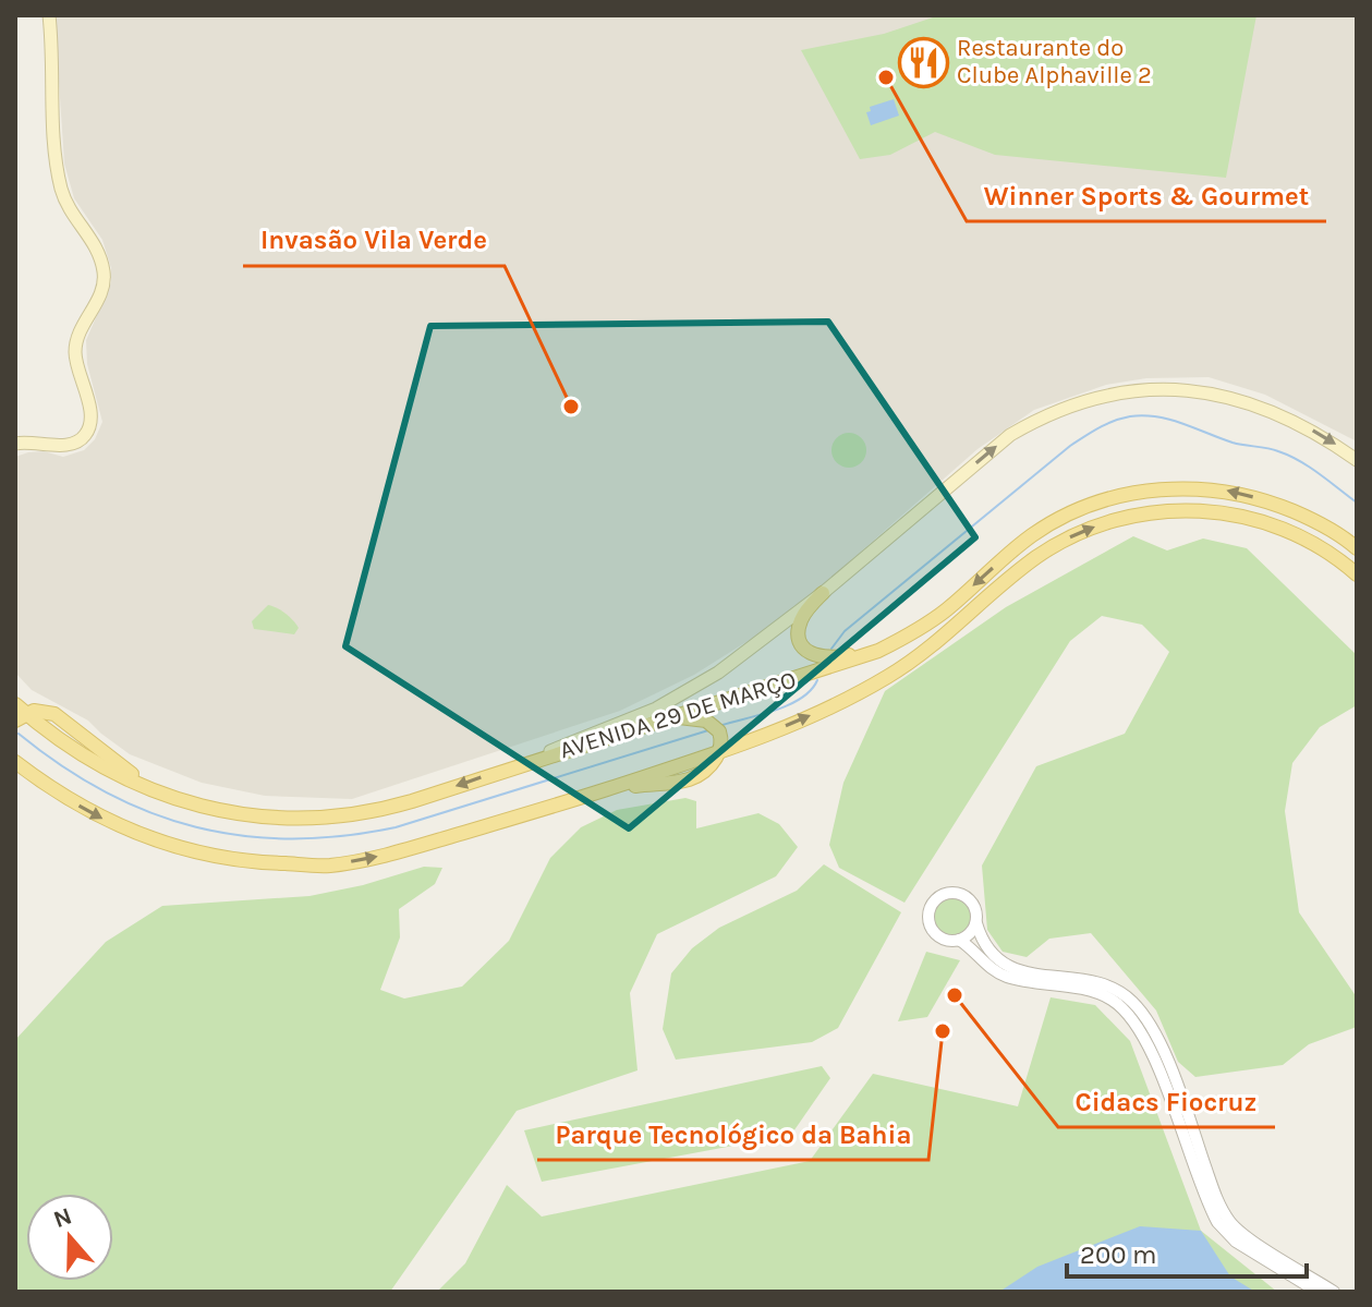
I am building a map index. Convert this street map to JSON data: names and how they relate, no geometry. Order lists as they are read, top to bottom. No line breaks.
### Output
{"streets":{"main road":["AVENIDA 29 DE MARÇO"]},"places":{"restaurant":["Restaurante do Clube Alphaville 2"],"other":["Winner Sports & Gourmet","Invasão Vila Verde","Cidacs Fiocruz","Parque Tecnológico da Bahia"]},"scale_bar":"200 m","north":"top"}
